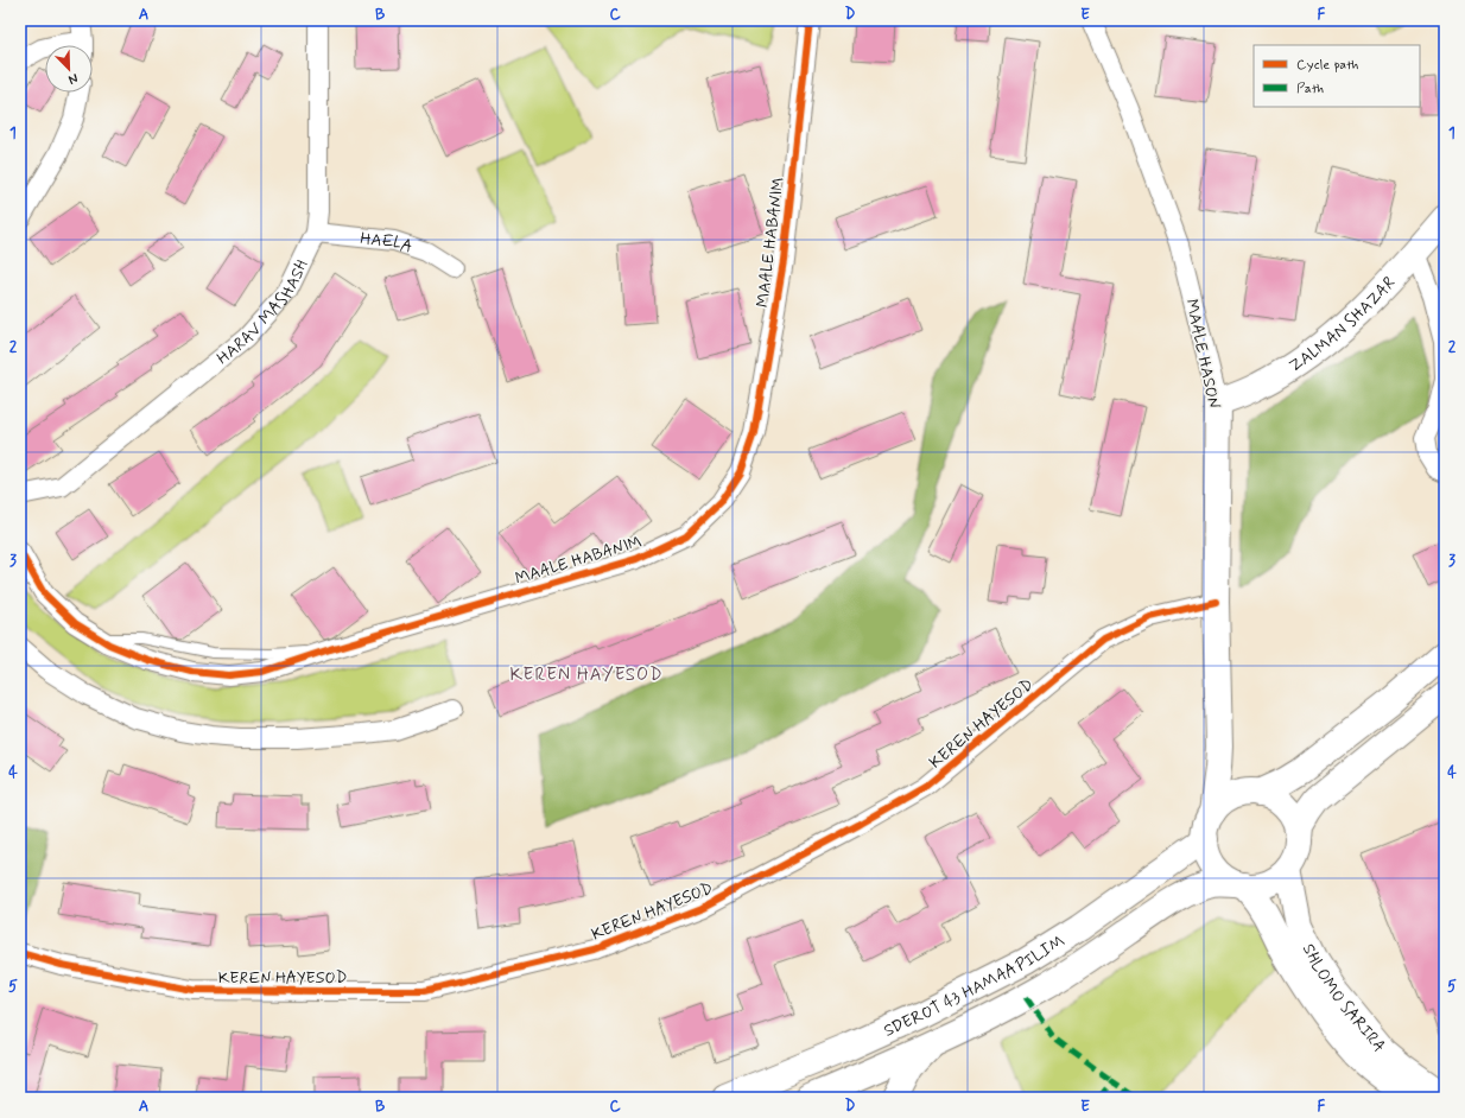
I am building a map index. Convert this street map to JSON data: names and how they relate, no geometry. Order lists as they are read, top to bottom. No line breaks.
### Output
{"streets":{"main road":["ZALMAN SHAZAR","MAALE HASON","SDEROT 43 HAMAAPILIM","SHLOMO SARIRA"],"street":["MAALE HABANIM","HAELA","HARAV MASHASH","KEREN HAYESOD"]},"crossings":[["HAELA","HARAV MASHASH"],["ZALMAN SHAZAR","MAALE HASON"],["MAALE HASON","KEREN HAYESOD"],["MAALE HASON","SDEROT 43 HAMAAPILIM"],["MAALE HASON","SHLOMO SARIRA"],["SDEROT 43 HAMAAPILIM","SHLOMO SARIRA"]],"districts":["KEREN HAYESOD"],"legend":["Cycle path","Path"],"north":"bottom right","grid":{"columns":["A","B","C","D","E","F"],"rows":["1","2","3","4","5"]}}
